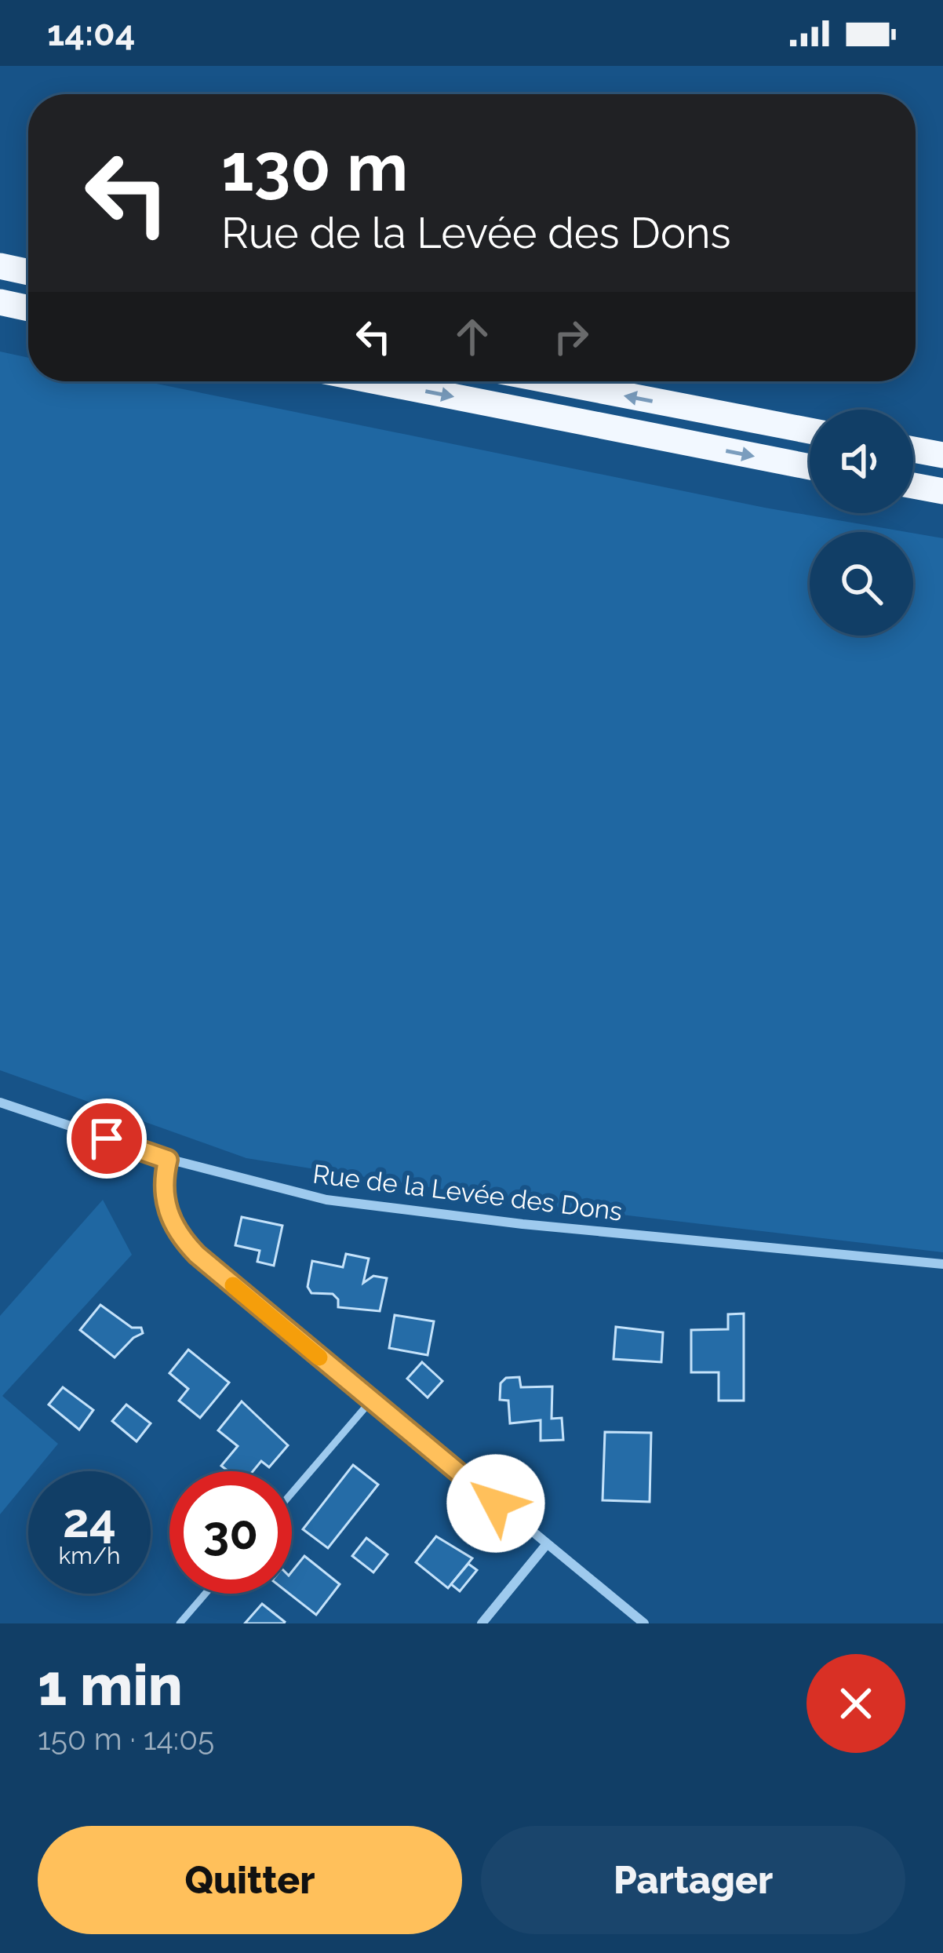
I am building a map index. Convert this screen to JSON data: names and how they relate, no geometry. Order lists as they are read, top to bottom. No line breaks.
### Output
{"streets":{"street":["Rue de la Levée des Dons"]},"page":{"status":"14:04","turn":["130 m","Rue de la Levée des Dons"],"speed":"24 km/h","limit":"30","heading":["1 min","150 m · 14:05"],"buttons":["Quitter","Partager"]}}
